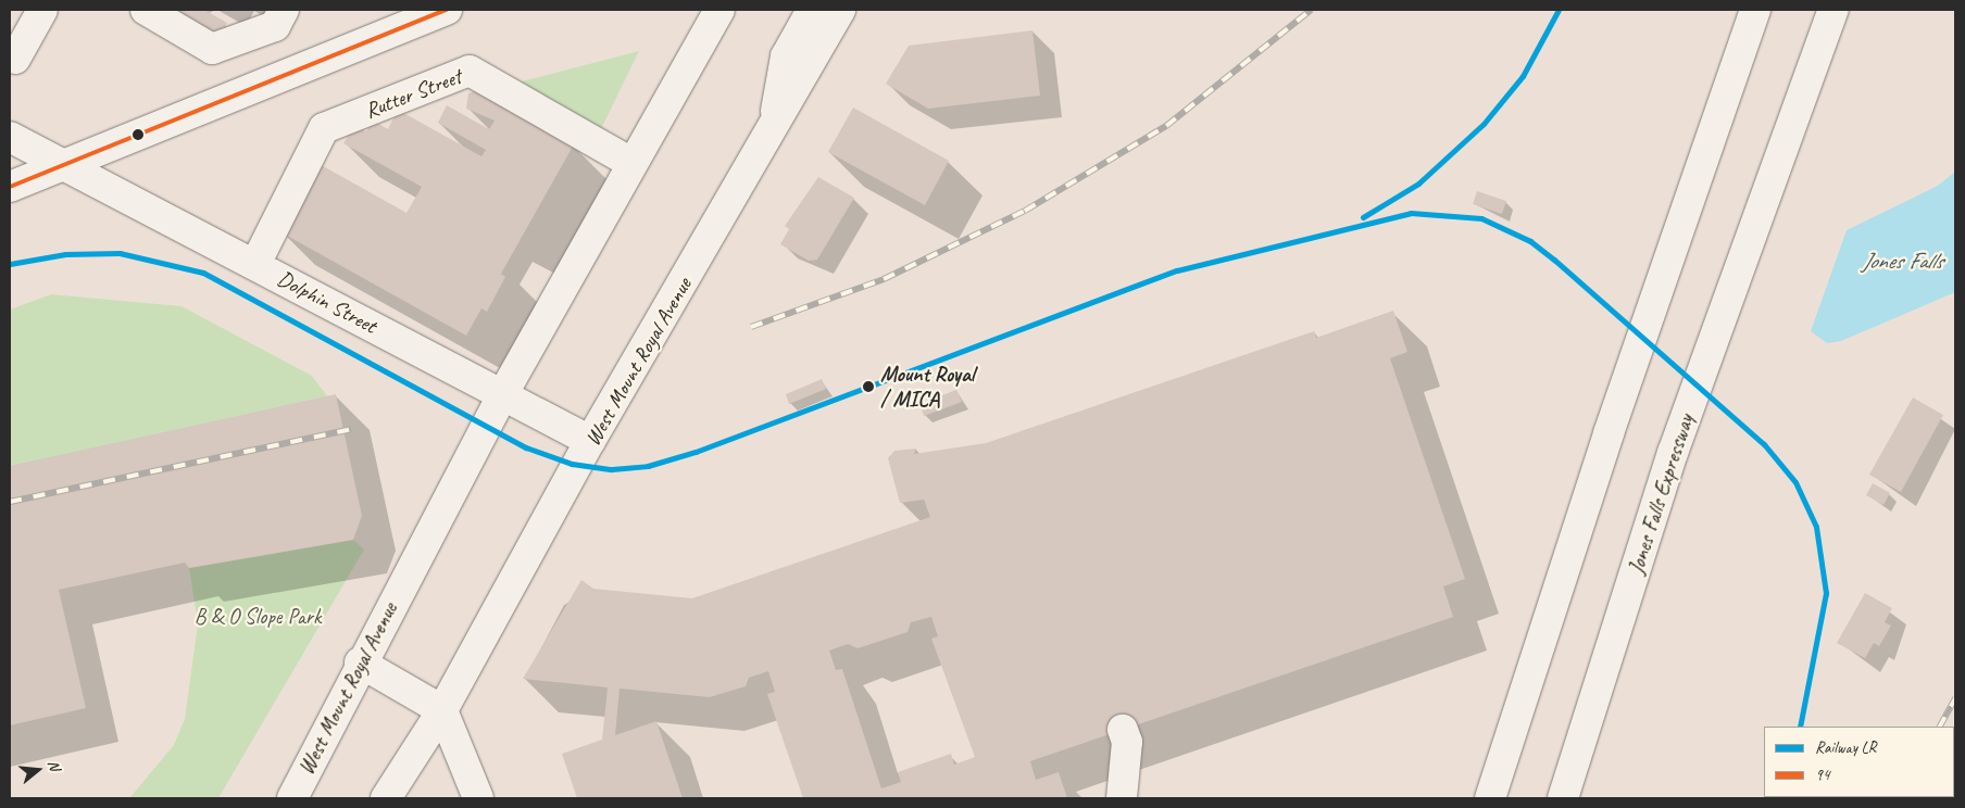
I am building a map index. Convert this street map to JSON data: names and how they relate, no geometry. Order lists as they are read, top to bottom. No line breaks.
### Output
{"streets":{"main road":["Rutter Street","Dolphin Street","West Mount Royal Avenue","Jones Falls Expressway"]},"crossings":[["Rutter Street","Dolphin Street"],["Rutter Street","West Mount Royal Avenue"],["Dolphin Street","West Mount Royal Avenue"]],"water":["Jones Falls"],"parks":["B & O Slope Park"],"places":["Mount Royal / MICA"],"lines":["rail line LR","transit line 94"],"legend":["Railway LR","94"],"north":"right"}
